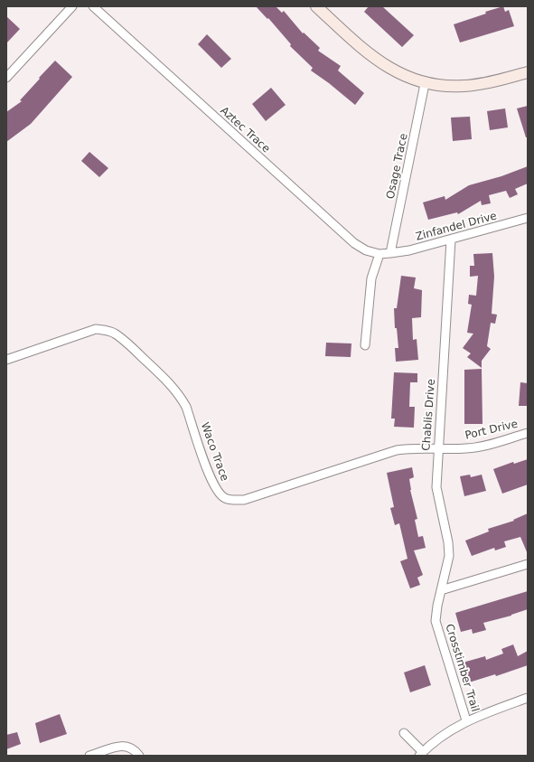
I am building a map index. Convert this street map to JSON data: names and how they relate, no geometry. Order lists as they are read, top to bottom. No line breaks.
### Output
{"streets":{"street":["Aztec Trace","Osage Trace","Zinfandel Drive","Chablis Drive","Port Drive","Waco Trace","Crosstimber Trail"]},"crossings":[["Aztec Trace","Osage Trace"],["Aztec Trace","Zinfandel Drive"],["Osage Trace","Zinfandel Drive"],["Zinfandel Drive","Chablis Drive"],["Chablis Drive","Port Drive"],["Chablis Drive","Waco Trace"],["Chablis Drive","Crosstimber Trail"],["Port Drive","Waco Trace"]]}
